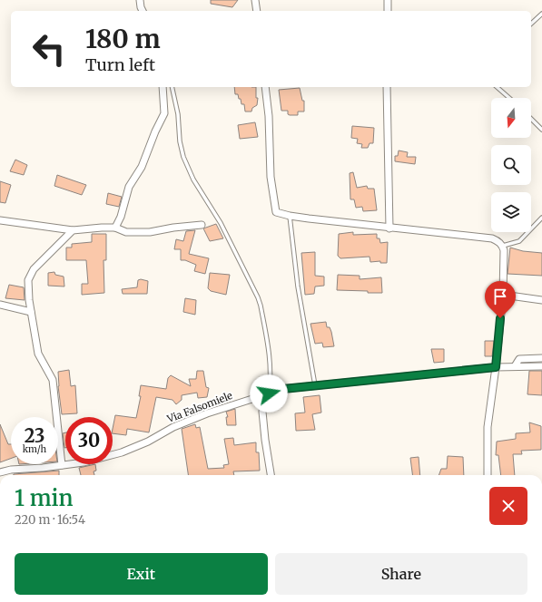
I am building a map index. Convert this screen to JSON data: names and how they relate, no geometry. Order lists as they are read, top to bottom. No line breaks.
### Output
{"streets":{"street":["Via Falsomiele"]},"north":"bottom","page":{"turn":["180 m","Turn left"],"speed":"23 km/h","limit":"30","heading":["1 min","220 m · 16:54"],"buttons":["Exit","Share"]}}
